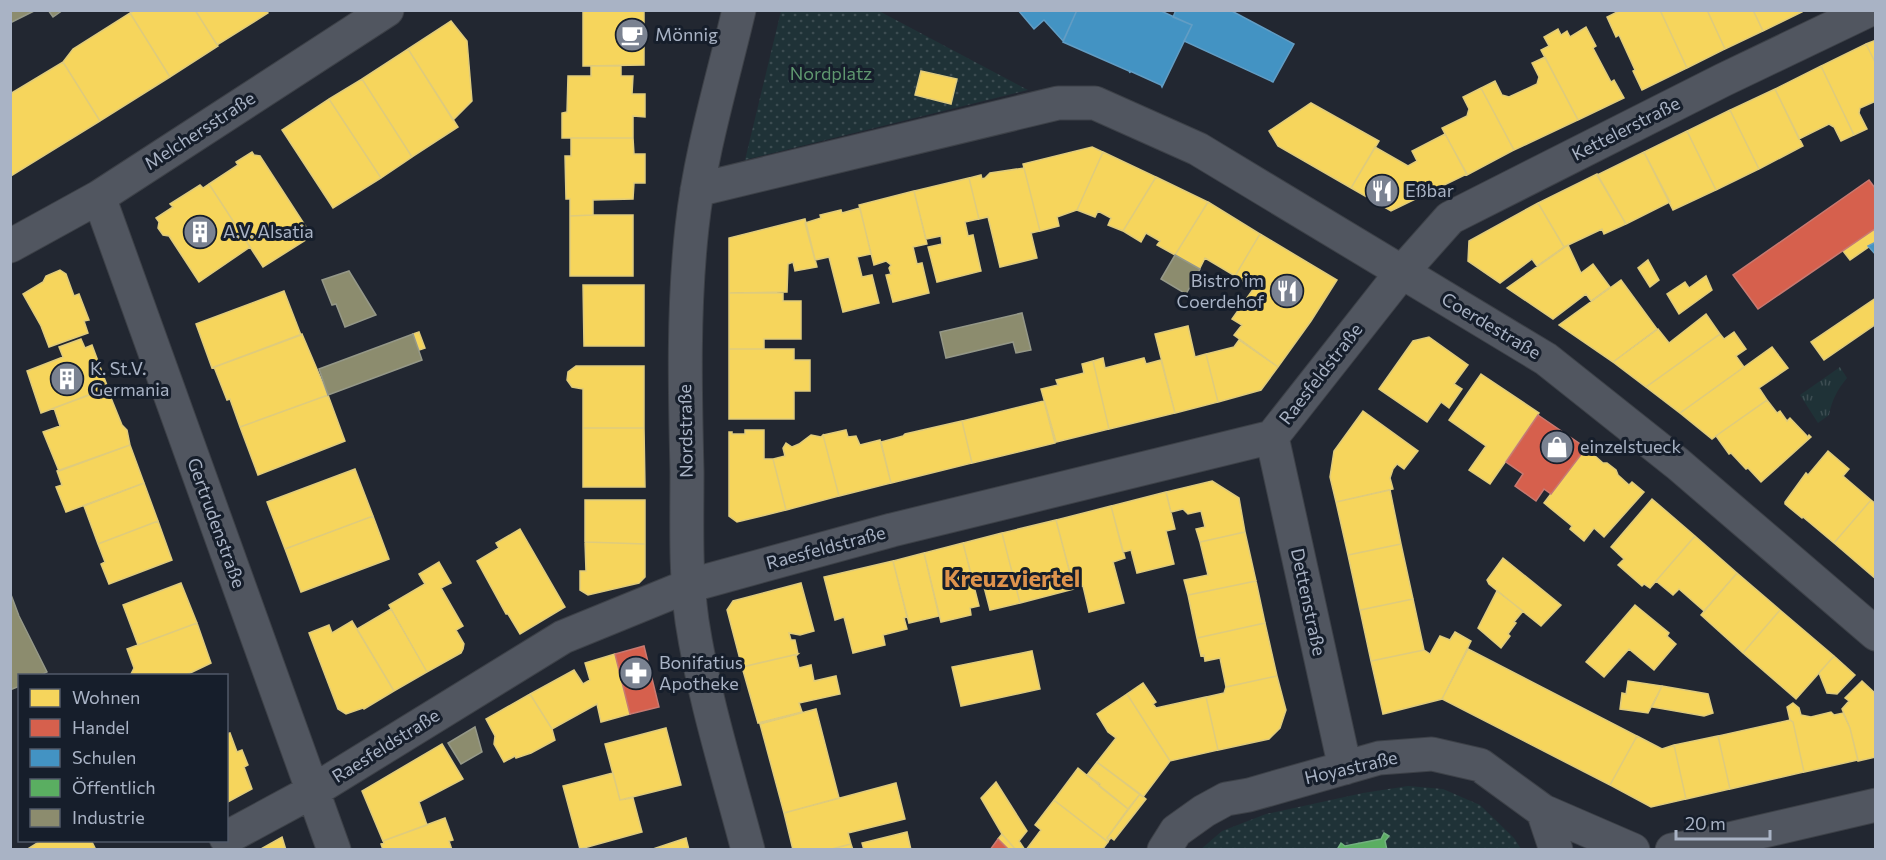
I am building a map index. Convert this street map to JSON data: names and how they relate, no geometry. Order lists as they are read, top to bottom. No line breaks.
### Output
{"streets":{"street":["Kettelerstraße","Melchersstraße","Coerdestraße","Raesfeldstraße","Nordstraße","Gertrudenstraße","Dettenstraße","Hoyastraße"]},"crossings":[["Kettelerstraße","Coerdestraße"],["Kettelerstraße","Raesfeldstraße"],["Melchersstraße","Gertrudenstraße"],["Coerdestraße","Raesfeldstraße"],["Coerdestraße","Nordstraße"],["Raesfeldstraße","Nordstraße"],["Raesfeldstraße","Gertrudenstraße"],["Raesfeldstraße","Dettenstraße"],["Dettenstraße","Hoyastraße"]],"districts":["Kreuzviertel"],"parks":["Nordplatz"],"places":{"cafe":["Mönnig"],"restaurant":["Eßbar","Bistro im Coerdehof"],"building":["A.V. Alsatia","K. St.V. Germania"],"shop":["einzelstueck"],"pharmacy":["Bonifatius Apotheke"]},"legend":["Wohnen","Handel","Schulen","Öffentlich","Industrie"],"scale_bar":"20 m"}
